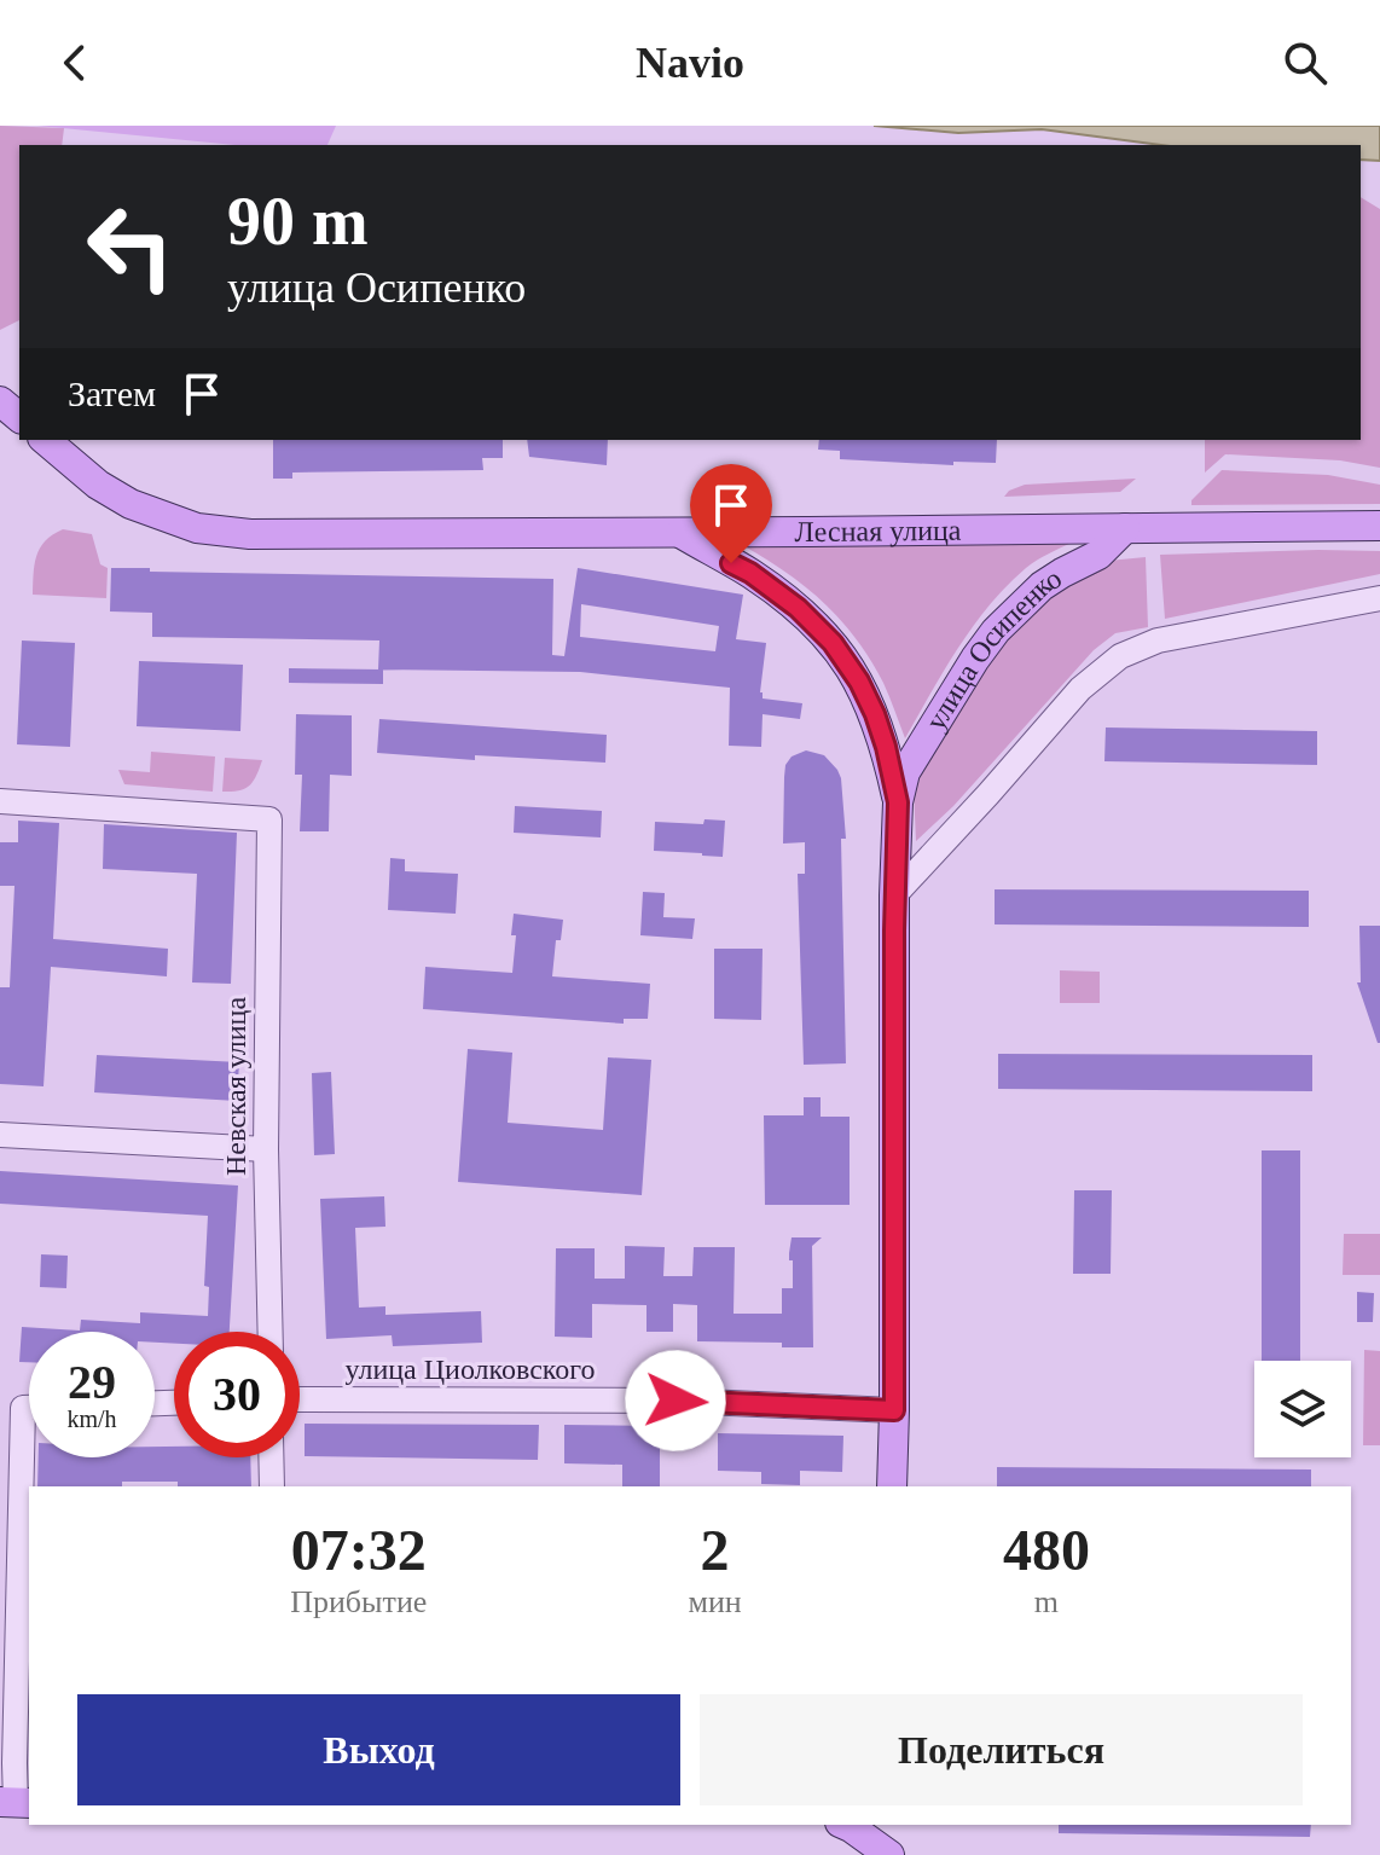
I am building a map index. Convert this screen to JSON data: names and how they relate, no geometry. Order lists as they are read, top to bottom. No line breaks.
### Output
{"streets":{"main road":["Лесная улица","улица Осипенко"],"street":["Невская улица","улица Циолковского"]},"crossings":[["Лесная улица","улица Осипенко"],["улица Осипенко","улица Циолковского"]],"page":{"header":"Navio","turn":["90 m","улица Осипенко"],"then":"Затем","speed":"29 km/h","limit":"30","eta":["07:32","Прибытие","2","мин","480","m"],"buttons":["Выход","Поделиться"]}}
